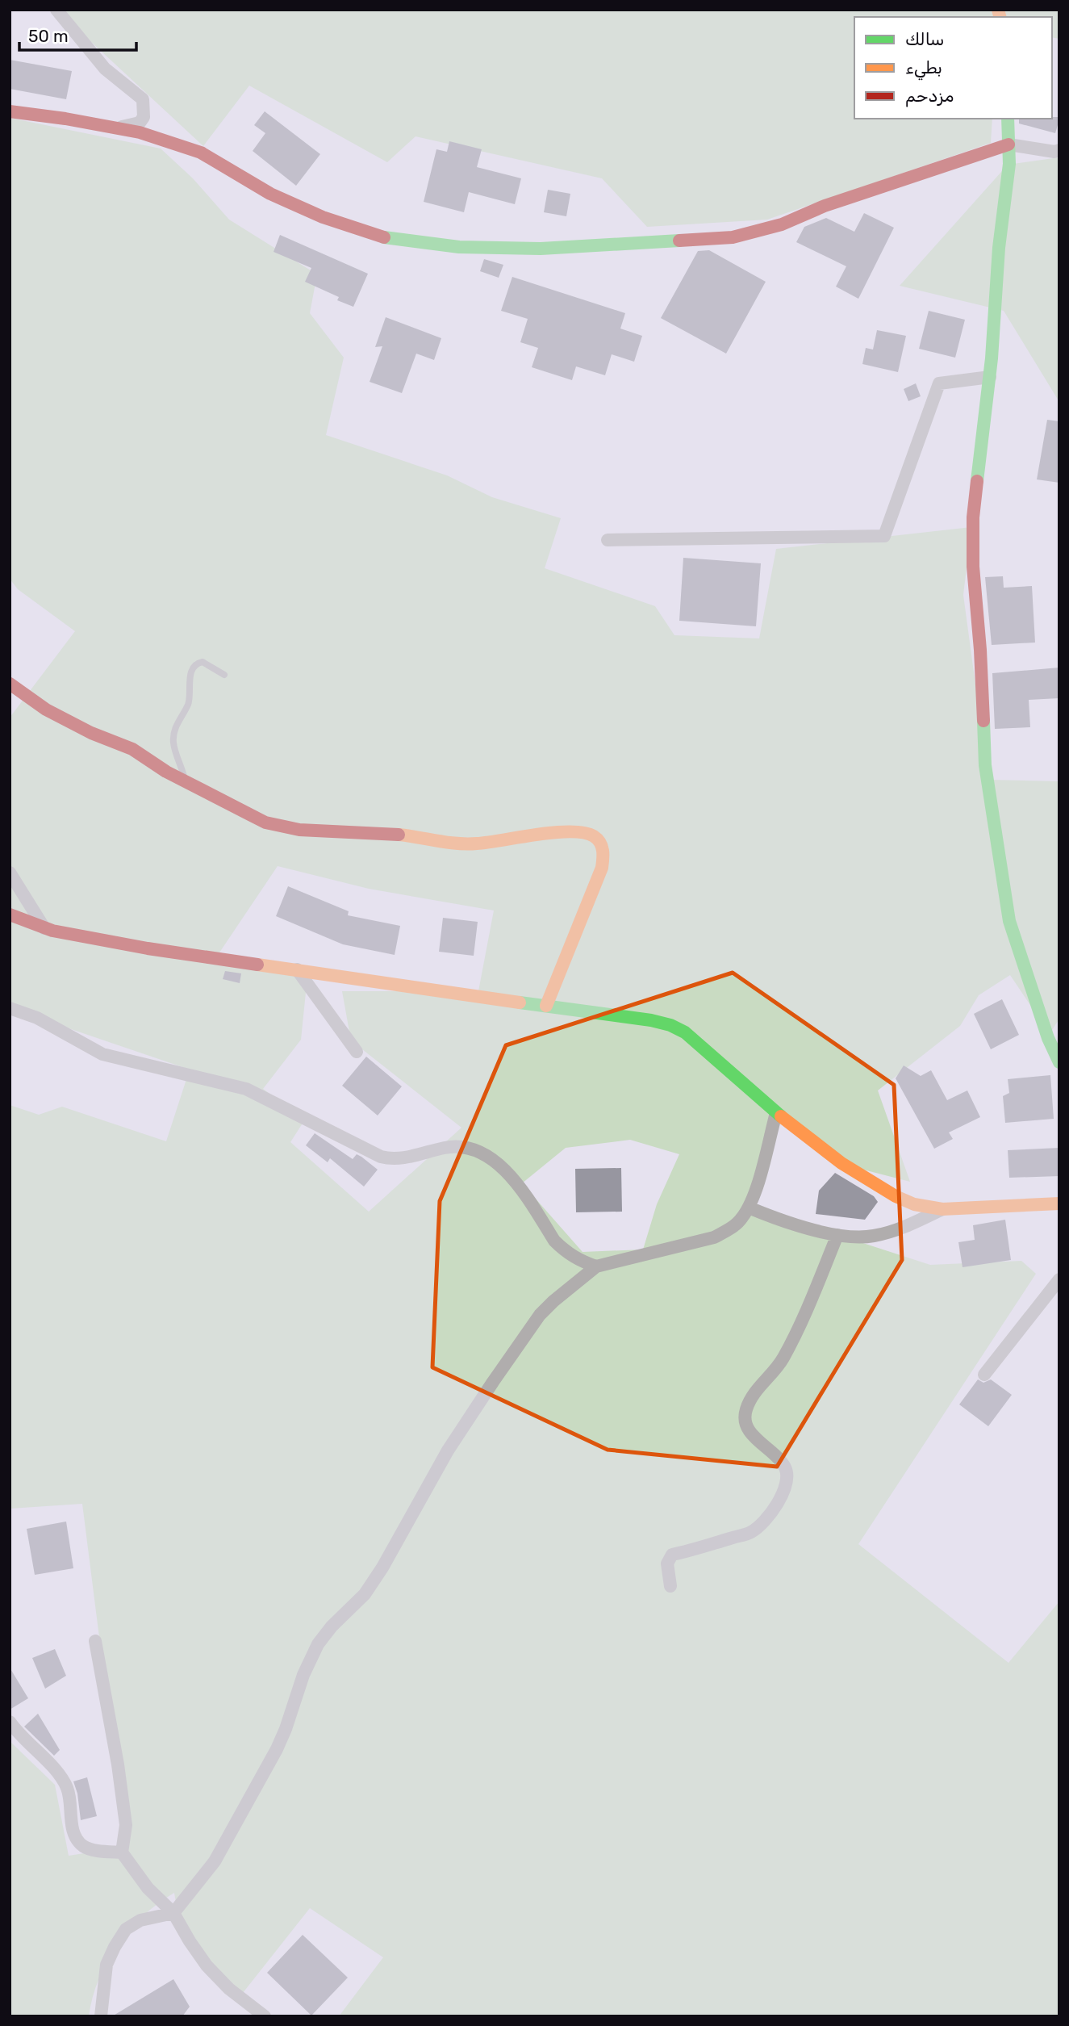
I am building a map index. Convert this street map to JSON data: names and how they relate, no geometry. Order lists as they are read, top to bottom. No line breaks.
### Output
{"legend":["سالك","بطيء","مزدحم"],"scale_bar":"50 m"}
